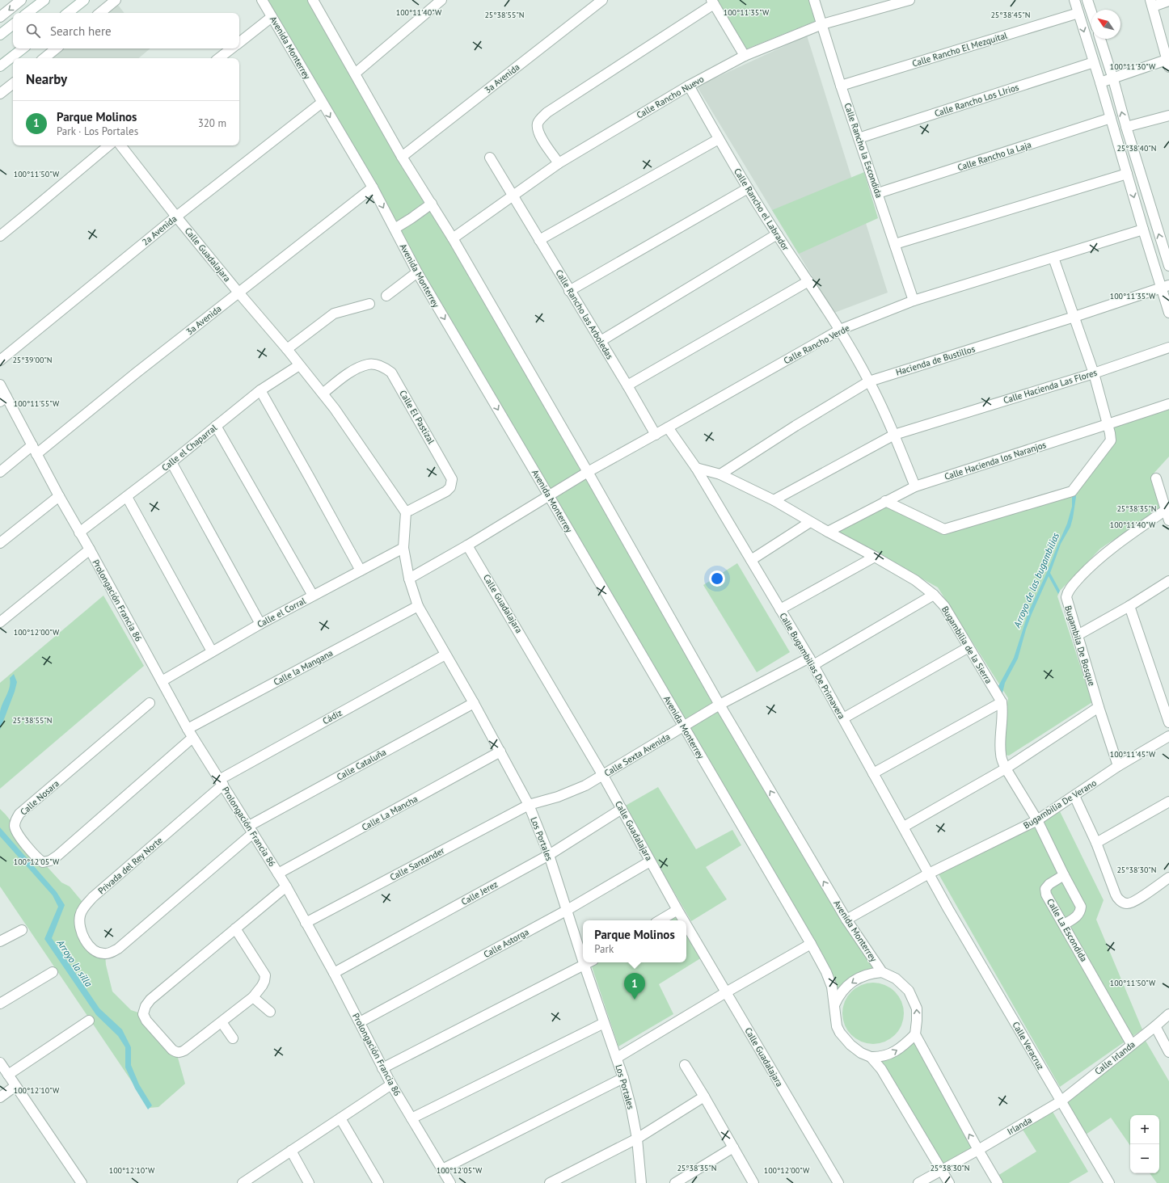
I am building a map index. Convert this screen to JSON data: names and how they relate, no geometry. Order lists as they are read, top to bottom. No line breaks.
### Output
{"streets":{"street":["Avenida Monterrey","Calle Rancho El Mezquital","3a Avenida","Calle Rancho Nuevo","Calle Rancho Los LIrios","Calle Rancho la Escondida","Calle Rancho la Laja","Calle Rancho el Labrador","2a Avenida","Calle Guadalajara","Calle Rancho las Arboledas","Calle Rancho Verde","Hacienda de Bustillos","Calle Hacienda Las Flores","Calle El Pastizal","Calle el Chaparral","Calle Hacienda los Naranjos","Prolongación Francia 86","Calle el Corral","Bugambilia de la Sierra","Bugambila De Bosque","Calle Bugambilias De Primavera","Calle la Mangana","Cádiz","Calle Sexta Avenida","Calle Cataluña","Calle Nosara","Bugambilia De Verano","Calle La Mancha","Los Portales","Calle Santander","Privada del Rey Norte","Calle Jerez","Calle La Escondida","Calle Astorga","Calle Veracruz","Calle Irlanda","Irlanda"]},"crossings":[["Avenida Monterrey","3a Avenida"],["Avenida Monterrey","Calle Rancho Nuevo"],["Avenida Monterrey","2a Avenida"],["Avenida Monterrey","Calle Rancho Verde"],["Avenida Monterrey","Calle Sexta Avenida"],["Avenida Monterrey","Bugambilia De Verano"],["Avenida Monterrey","Irlanda"],["Calle Rancho El Mezquital","Calle Rancho la Escondida"],["3a Avenida","Calle Guadalajara"],["3a Avenida","Prolongación Francia 86"],["Calle Rancho Nuevo","Calle Rancho la Escondida"],["Calle Rancho Nuevo","Calle Rancho el Labrador"],["Calle Rancho Nuevo","Calle Rancho las Arboledas"],["Calle Rancho Los LIrios","Calle Rancho la Escondida"],["Calle Rancho la Escondida","Calle Rancho la Laja"],["Calle Rancho la Escondida","Calle Rancho Verde"],["Calle Rancho el Labrador","Calle Rancho Verde"],["Calle Rancho el Labrador","Hacienda de Bustillos"],["Calle Rancho el Labrador","Calle Hacienda Las Flores"],["Calle Rancho el Labrador","Calle Hacienda los Naranjos"],["2a Avenida","Calle Guadalajara"],["Calle Guadalajara","Calle Rancho Verde"],["Calle Guadalajara","Calle El Pastizal"],["Calle Guadalajara","Calle el Chaparral"],["Calle Guadalajara","Calle Sexta Avenida"],["Calle Guadalajara","Los Portales"],["Calle Guadalajara","Calle Jerez"],["Calle Guadalajara","Calle Astorga"],["Calle Rancho las Arboledas","Calle Rancho Verde"],["Calle Rancho Verde","Calle Bugambilias De Primavera"],["Calle Rancho Verde","Los Portales"],["Hacienda de Bustillos","Bugambilia de la Sierra"],["Calle Hacienda Las Flores","Bugambilia de la Sierra"],["Calle El Pastizal","Los Portales"],["Calle el Chaparral","Prolongación Francia 86"],["Calle Hacienda los Naranjos","Bugambilia de la Sierra"],["Prolongación Francia 86","Calle el Corral"],["Prolongación Francia 86","Calle la Mangana"],["Prolongación Francia 86","Cádiz"],["Prolongación Francia 86","Calle Cataluña"],["Prolongación Francia 86","Calle Nosara"],["Prolongación Francia 86","Calle La Mancha"],["Prolongación Francia 86","Calle Santander"],["Prolongación Francia 86","Privada del Rey Norte"],["Prolongación Francia 86","Calle Jerez"],["Prolongación Francia 86","Calle Astorga"],["Calle el Corral","Los Portales"],["Bugambilia de la Sierra","Calle Bugambilias De Primavera"],["Bugambilia de la Sierra","Calle Sexta Avenida"],["Bugambilia de la Sierra","Bugambilia De Verano"],["Bugambila De Bosque","Bugambilia De Verano"],["Calle Bugambilias De Primavera","Calle Sexta Avenida"],["Calle Bugambilias De Primavera","Bugambilia De Verano"],["Calle Bugambilias De Primavera","Calle Veracruz"],["Calle la Mangana","Los Portales"],["Cádiz","Los Portales"],["Cádiz","Privada del Rey Norte"],["Calle Sexta Avenida","Los Portales"],["Calle Sexta Avenida","Calle Santander"],["Calle Cataluña","Los Portales"],["Calle Cataluña","Privada del Rey Norte"],["Calle La Mancha","Los Portales"],["Los Portales","Calle Santander"],["Los Portales","Calle Jerez"],["Los Portales","Calle Astorga"],["Calle La Escondida","Calle Irlanda"],["Calle Veracruz","Calle Irlanda"],["Calle Veracruz","Irlanda"],["Calle Irlanda","Irlanda"]],"water":["Arroyo de las bugambilias","Arroyo la silla"],"north":"top left","page":{"search":"Search here","heading":"Nearby","list":[{"mark":"1","name":"Parque Molinos","note":"Park · Los Portales","value":"320 m"}],"popup":["Parque Molinos","Park"],"pins":"1","map_buttons":["+","−"]},"coordinates":["100°11'40\"W","100°11'35\"W","25°38'55\"N","25°38'45\"N","100°11'30\"W","25°38'40\"N","100°11'50\"W","25°39'00\"N","100°11'55\"W","25°38'35\"N","100°12'00\"W","100°11'45\"W","100°12'05\"W","25°38'30\"N","100°12'10\"W"]}
